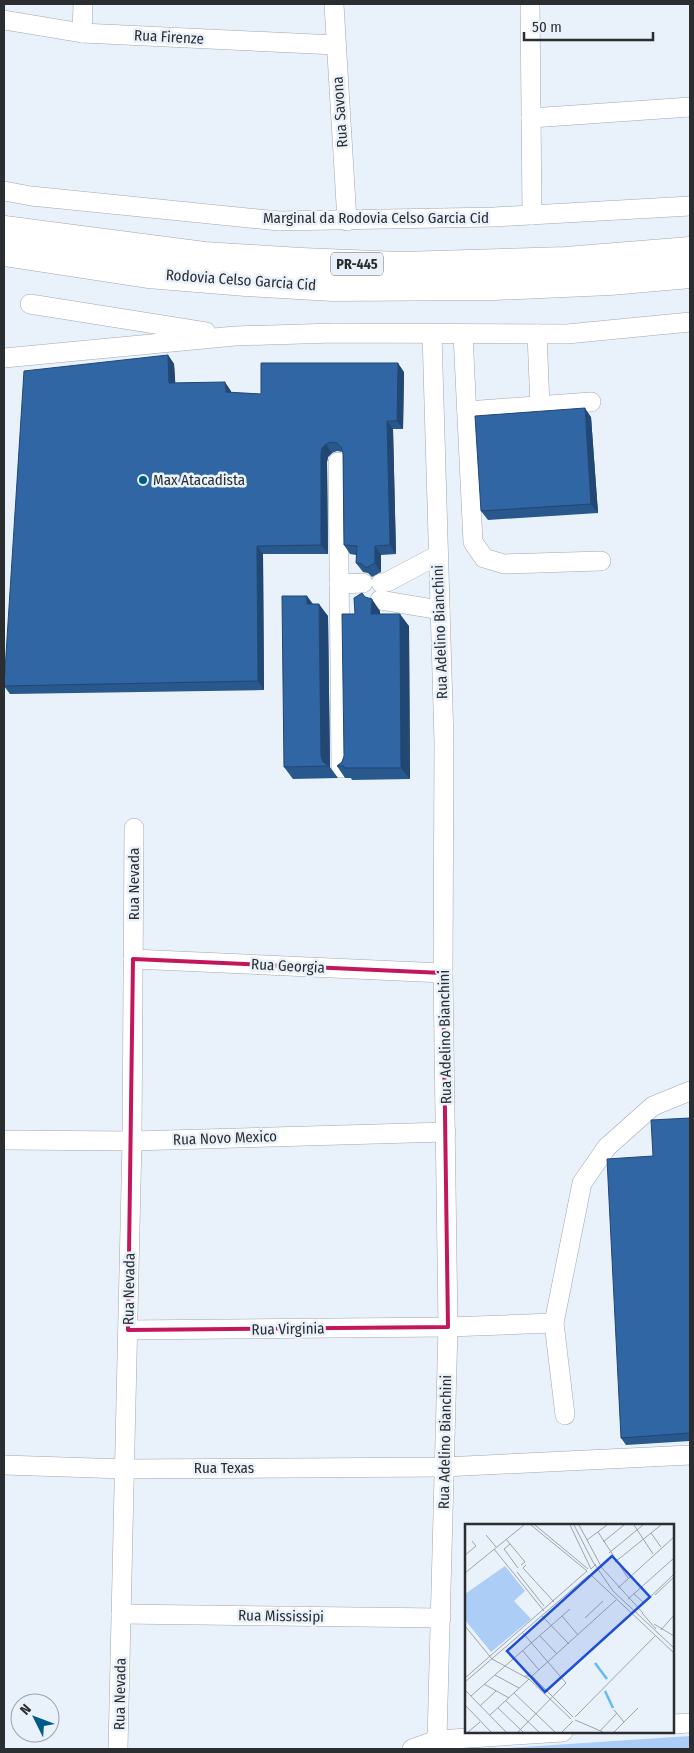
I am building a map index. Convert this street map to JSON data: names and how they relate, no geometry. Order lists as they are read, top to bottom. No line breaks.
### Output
{"streets":{"highway":["PR-445","Rodovia Celso Garcia Cid"],"street":["Rua Firenze","Rua Savona","Marginal da Rodovia Celso Garcia Cid","Rua Adelino Bianchini","Rua Nevada","Rua Georgia","Rua Novo Mexico","Rua Virginia","Rua Texas","Rua Mississipi"]},"crossings":[["Rua Firenze","Rua Savona"],["Rua Savona","Marginal da Rodovia Celso Garcia Cid"],["Rua Adelino Bianchini","Rua Georgia"],["Rua Adelino Bianchini","Rua Novo Mexico"],["Rua Adelino Bianchini","Rua Virginia"],["Rua Adelino Bianchini","Rua Texas"],["Rua Adelino Bianchini","Rua Mississipi"],["Rua Nevada","Rua Georgia"],["Rua Nevada","Rua Novo Mexico"],["Rua Nevada","Rua Virginia"],["Rua Nevada","Rua Texas"],["Rua Nevada","Rua Mississipi"]],"places":["Max Atacadista"],"scale_bar":"50 m","north":"top left"}
